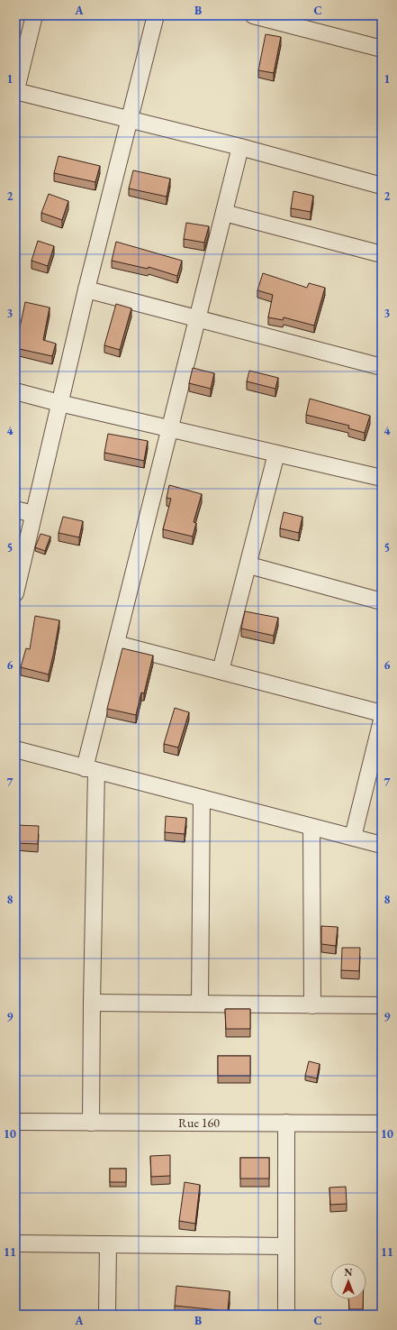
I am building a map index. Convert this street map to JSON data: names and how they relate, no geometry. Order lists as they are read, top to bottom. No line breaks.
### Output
{"streets":{"street":["Rue 160"]},"north":"top","grid":{"columns":["A","B","C"],"rows":["1","2","3","4","5","6","7","8","9","10","11"]}}
